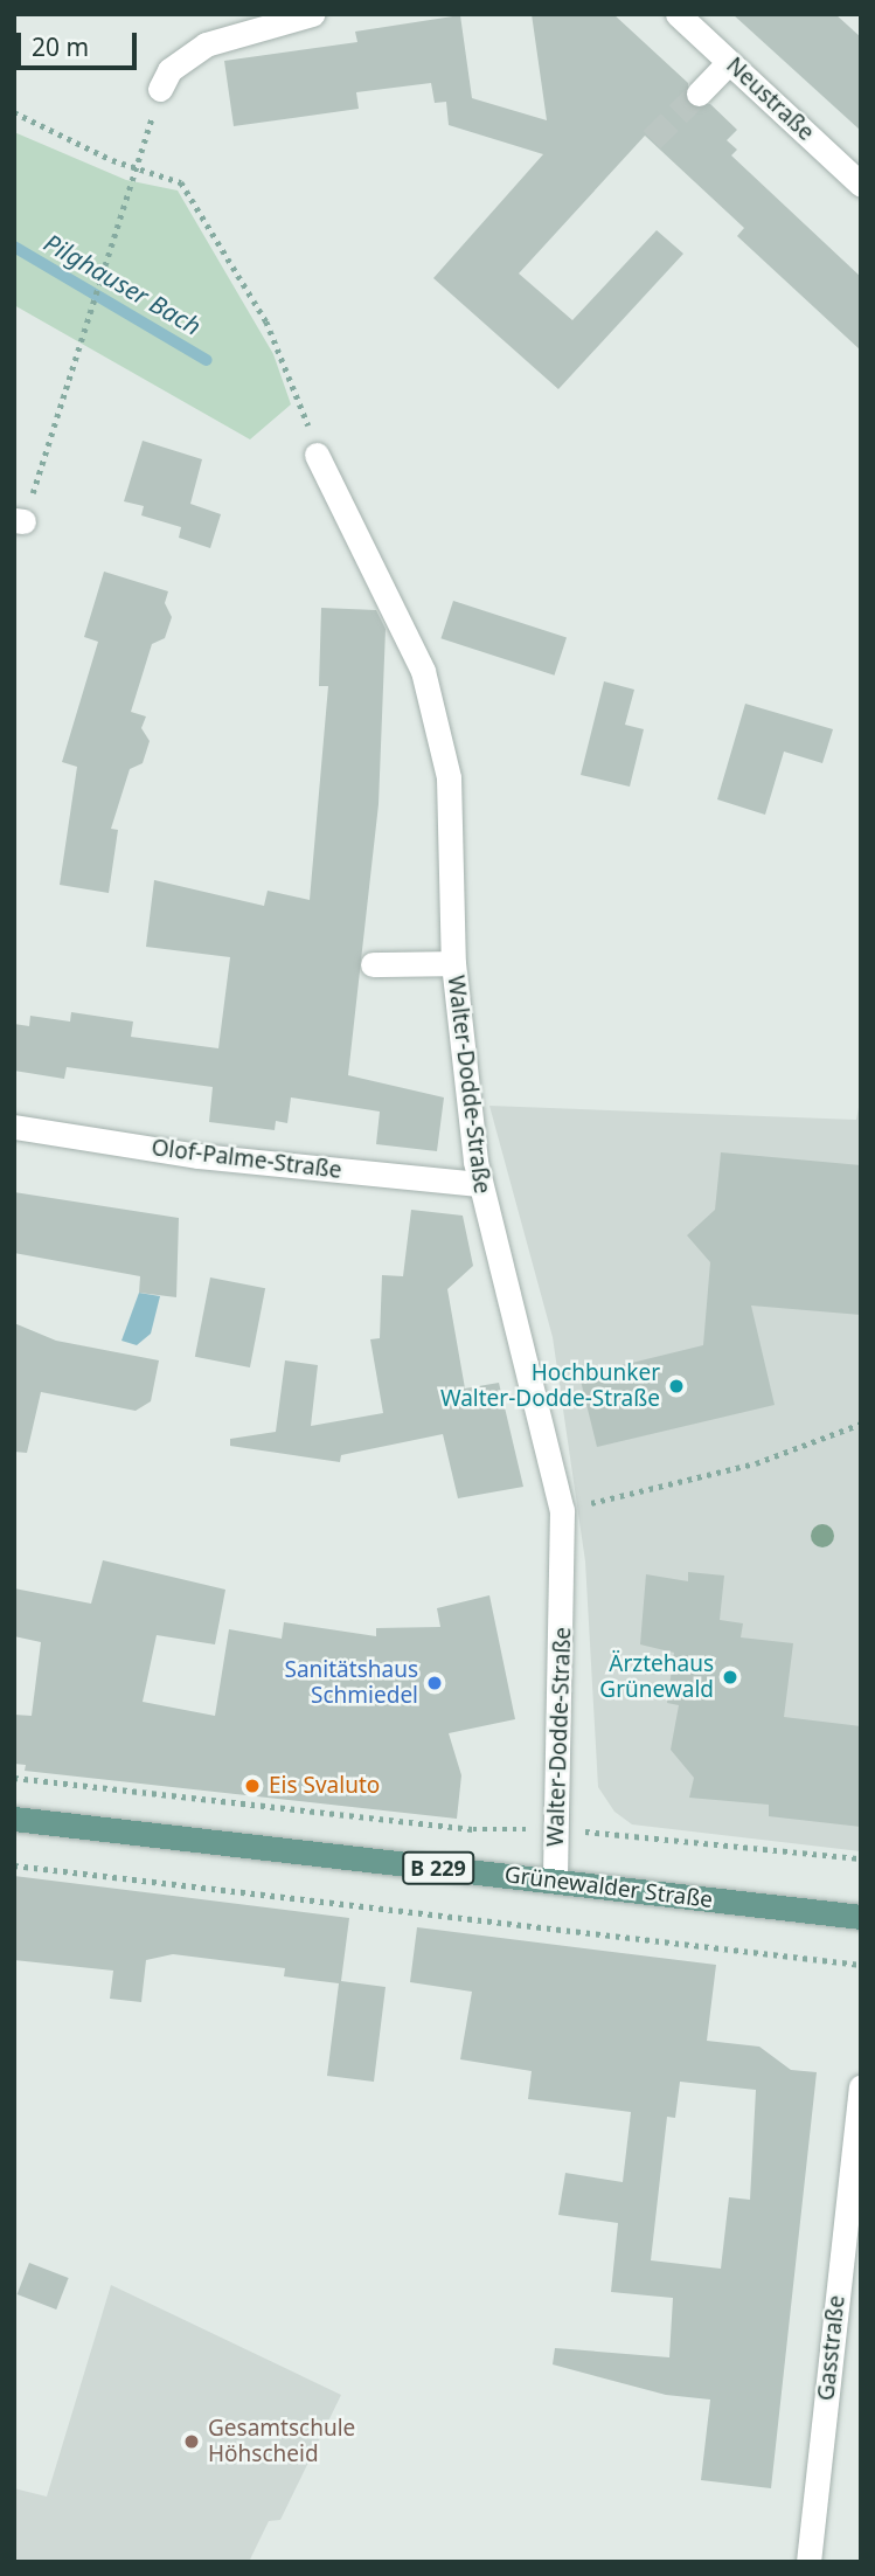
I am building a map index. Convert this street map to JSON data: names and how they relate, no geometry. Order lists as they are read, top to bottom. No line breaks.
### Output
{"streets":{"main road":["B 229","Grünewalder Straße"],"street":["Neustraße","Walter-Dodde-Straße","Olof-Palme-Straße","Gasstraße"]},"crossings":[["Walter-Dodde-Straße","Olof-Palme-Straße"],["Walter-Dodde-Straße","Grünewalder Straße"]],"water":["Pilghauser Bach"],"places":["Hochbunker Walter-Dodde-Straße","Ärztehaus Grünewald","Sanitätshaus Schmiedel","Eis Svaluto","Gesamtschule Höhscheid"],"scale_bar":"20 m"}
